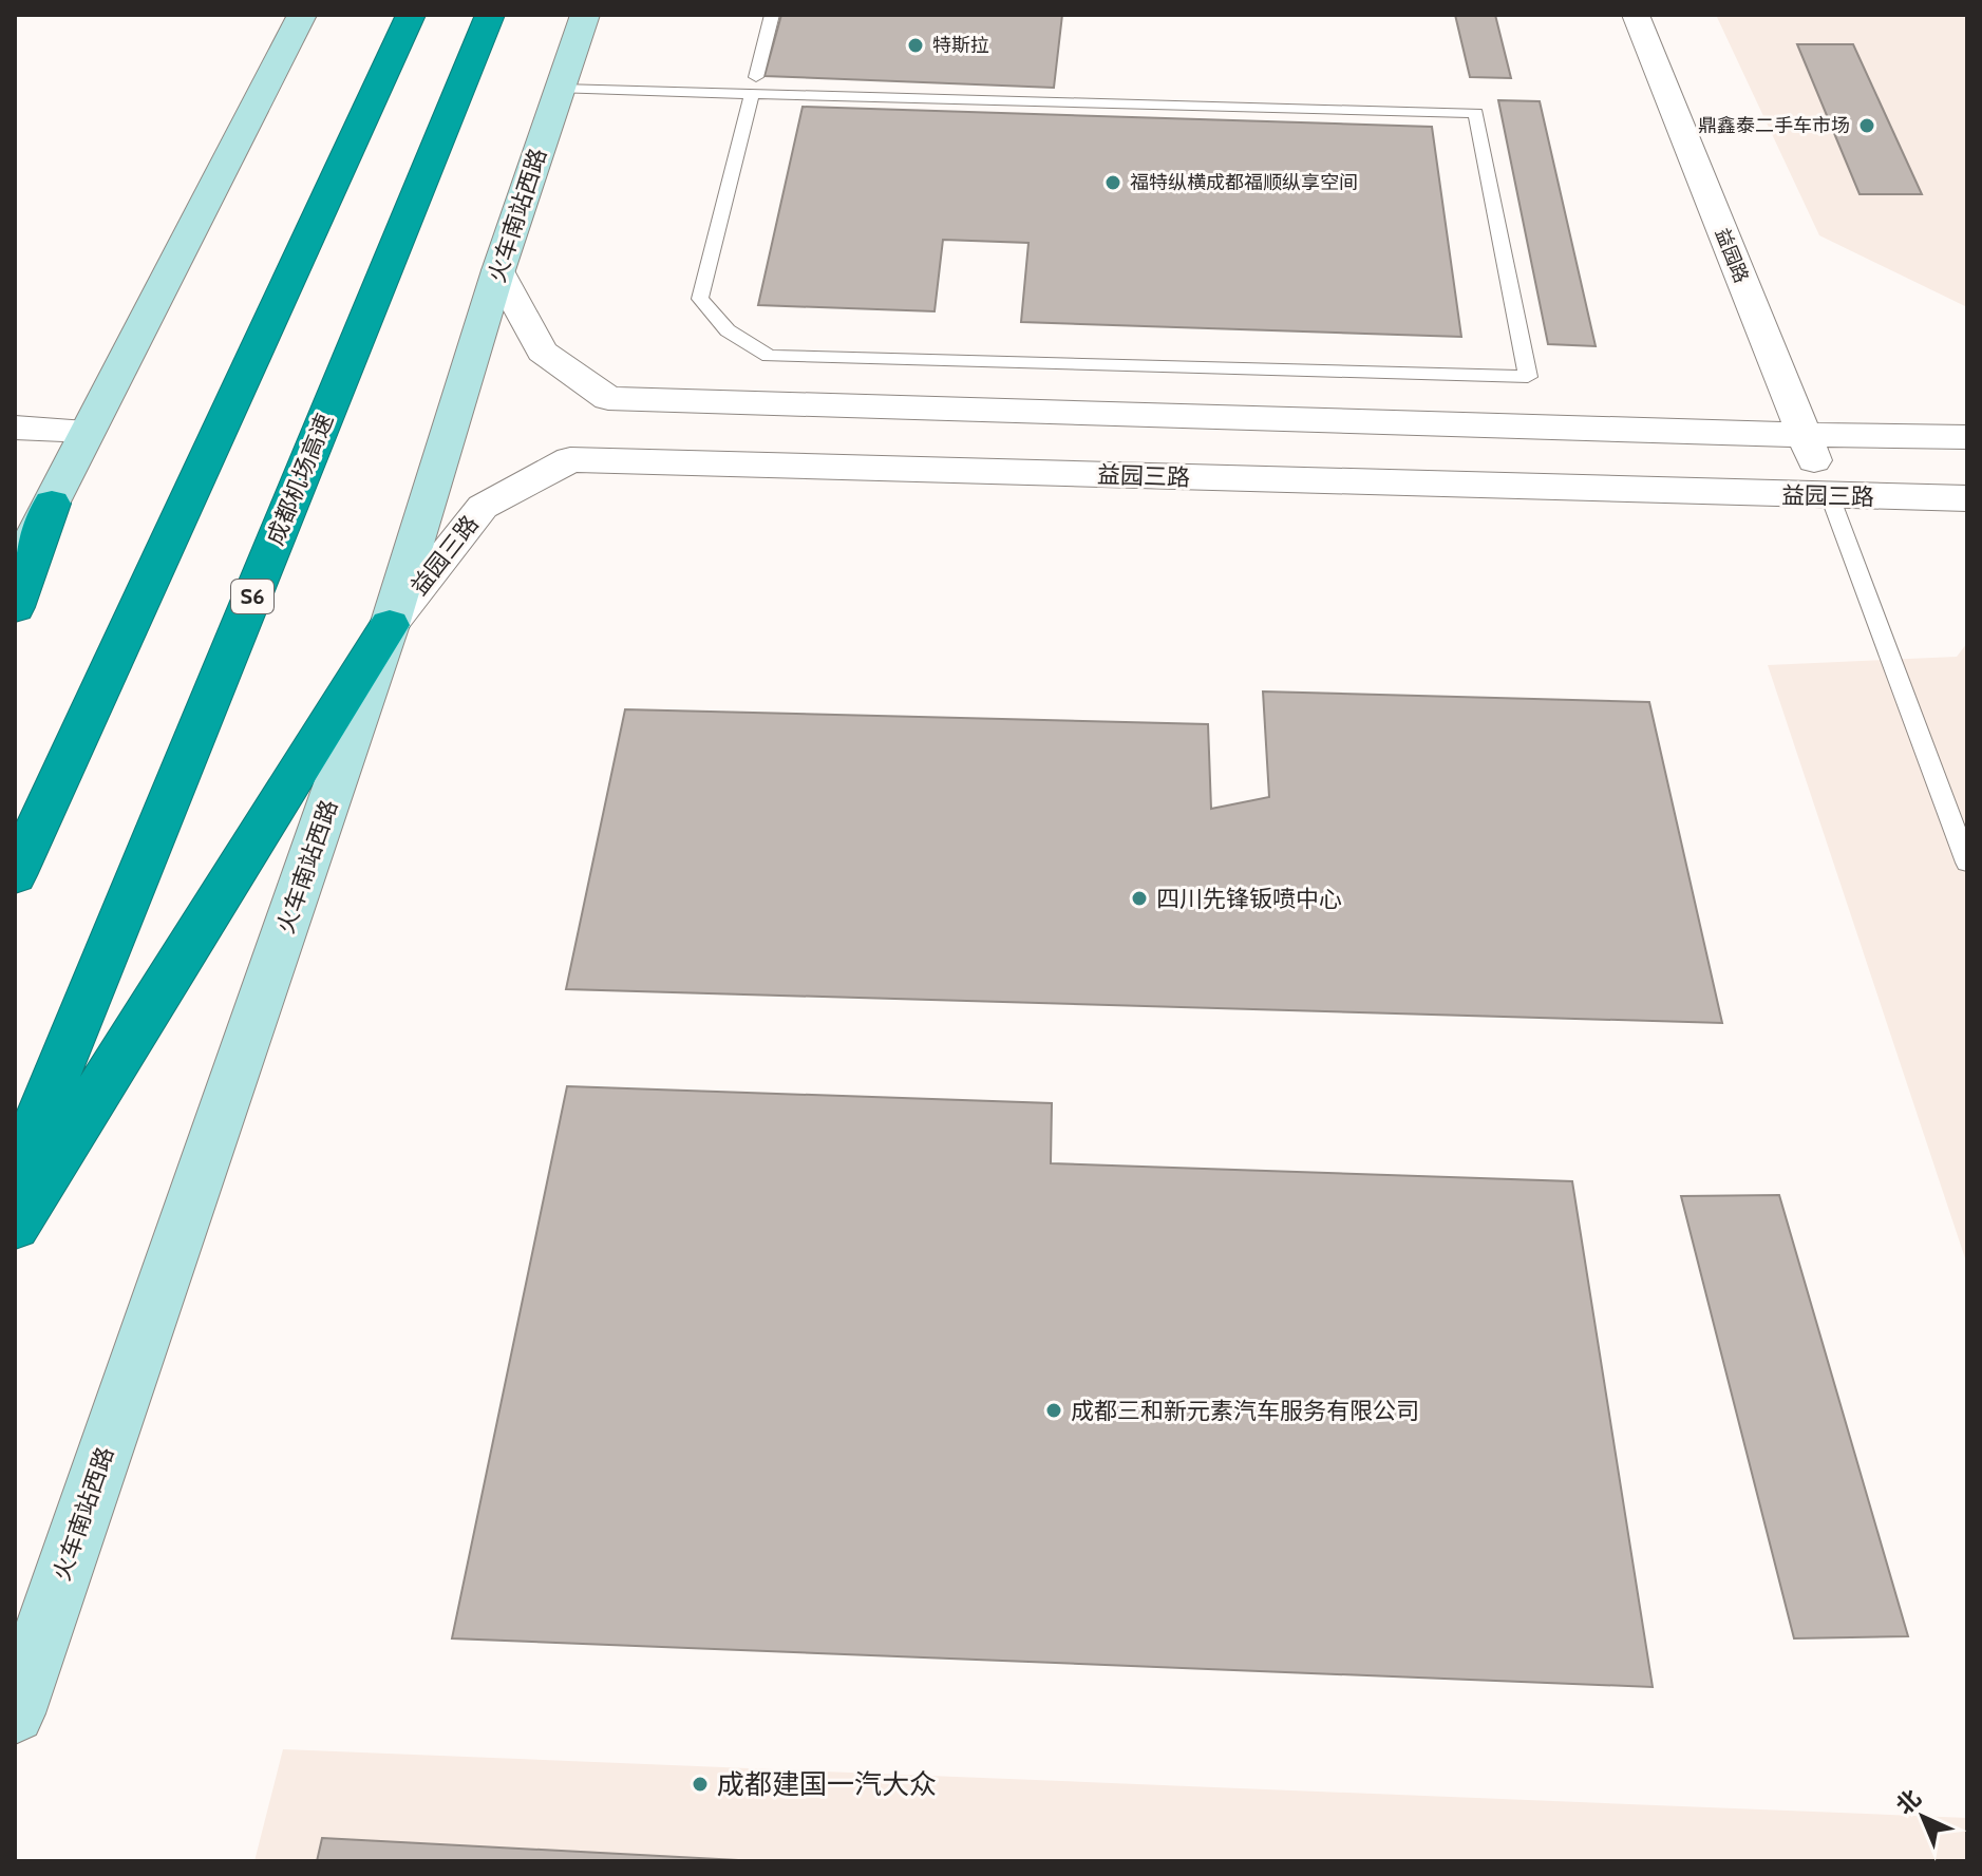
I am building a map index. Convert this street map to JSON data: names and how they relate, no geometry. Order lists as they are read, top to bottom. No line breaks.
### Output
{"streets":{"highway":["成都机场高速","S6"],"main road":["火车南站西路"],"street":["益园路","益园三路"]},"crossings":[["火车南站西路","益园三路"],["益园路","益园三路"]],"places":["特斯拉","鼎鑫泰二手车市场","福特纵横成都福顺纵享空间","四川先锋钣喷中心","成都三和新元素汽车服务有限公司","成都建国一汽大众"],"north":"top left"}
